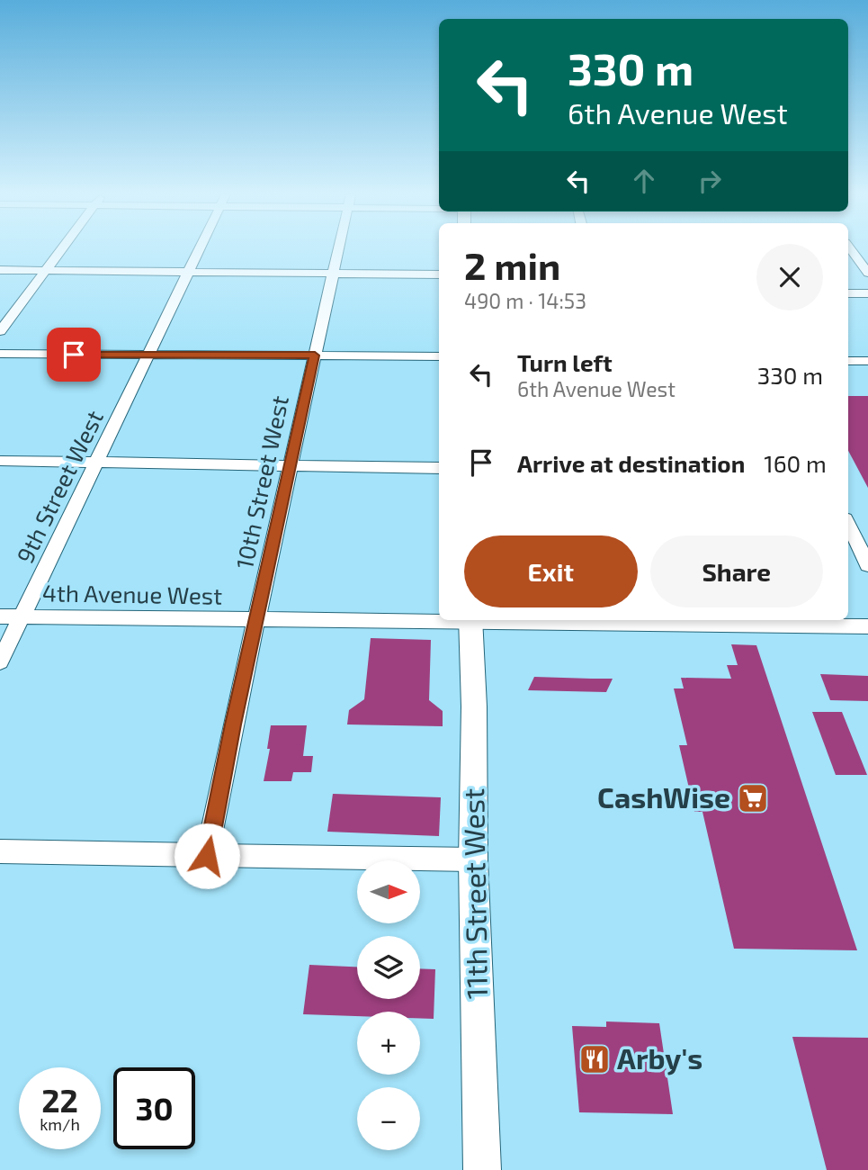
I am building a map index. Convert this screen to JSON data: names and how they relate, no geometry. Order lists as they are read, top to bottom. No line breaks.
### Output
{"streets":{"main road":["11th Street West"],"street":["10th Street West","9th Street West","4th Avenue West"]},"crossings":[["10th Street West","4th Avenue West"],["9th Street West","4th Avenue West"],["4th Avenue West","11th Street West"]],"places":{"supermarket":["CashWise"],"restaurant":["Arby's"]},"north":"right","page":{"turn":["330 m","6th Avenue West"],"heading":["2 min","490 m · 14:53"],"list":[{"name":"Turn left","note":"6th Avenue West","value":"330 m"},{"name":"Arrive at destination","value":"160 m"}],"buttons":["Exit","Share"],"map_buttons":["+","−"],"speed":"22 km/h","limit":"30"}}
